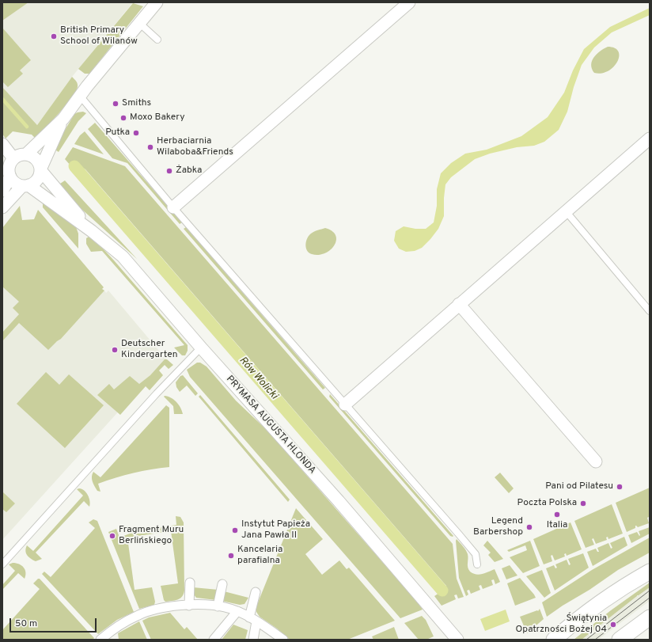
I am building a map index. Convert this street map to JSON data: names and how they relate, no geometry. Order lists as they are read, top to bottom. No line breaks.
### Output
{"streets":{"street":["PRYMASA AUGUSTA HLONDA"]},"water":["Rów Wolicki"],"places":["British Primary School of Wilanów","Smiths","Moxo Bakery","Putka","Herbaciarnia Wilaboba&Friends","Żabka","Deutscher Kindergarten","Pani od Pilatesu","Poczta Polska","Italia","Legend Barbershop","Instytut Papieża Jana Pawła II","Fragment Muru Berlińskiego","Kancelaria parafialna","Świątynia Opatrzności Bożej 04"],"scale_bar":"50 m"}
